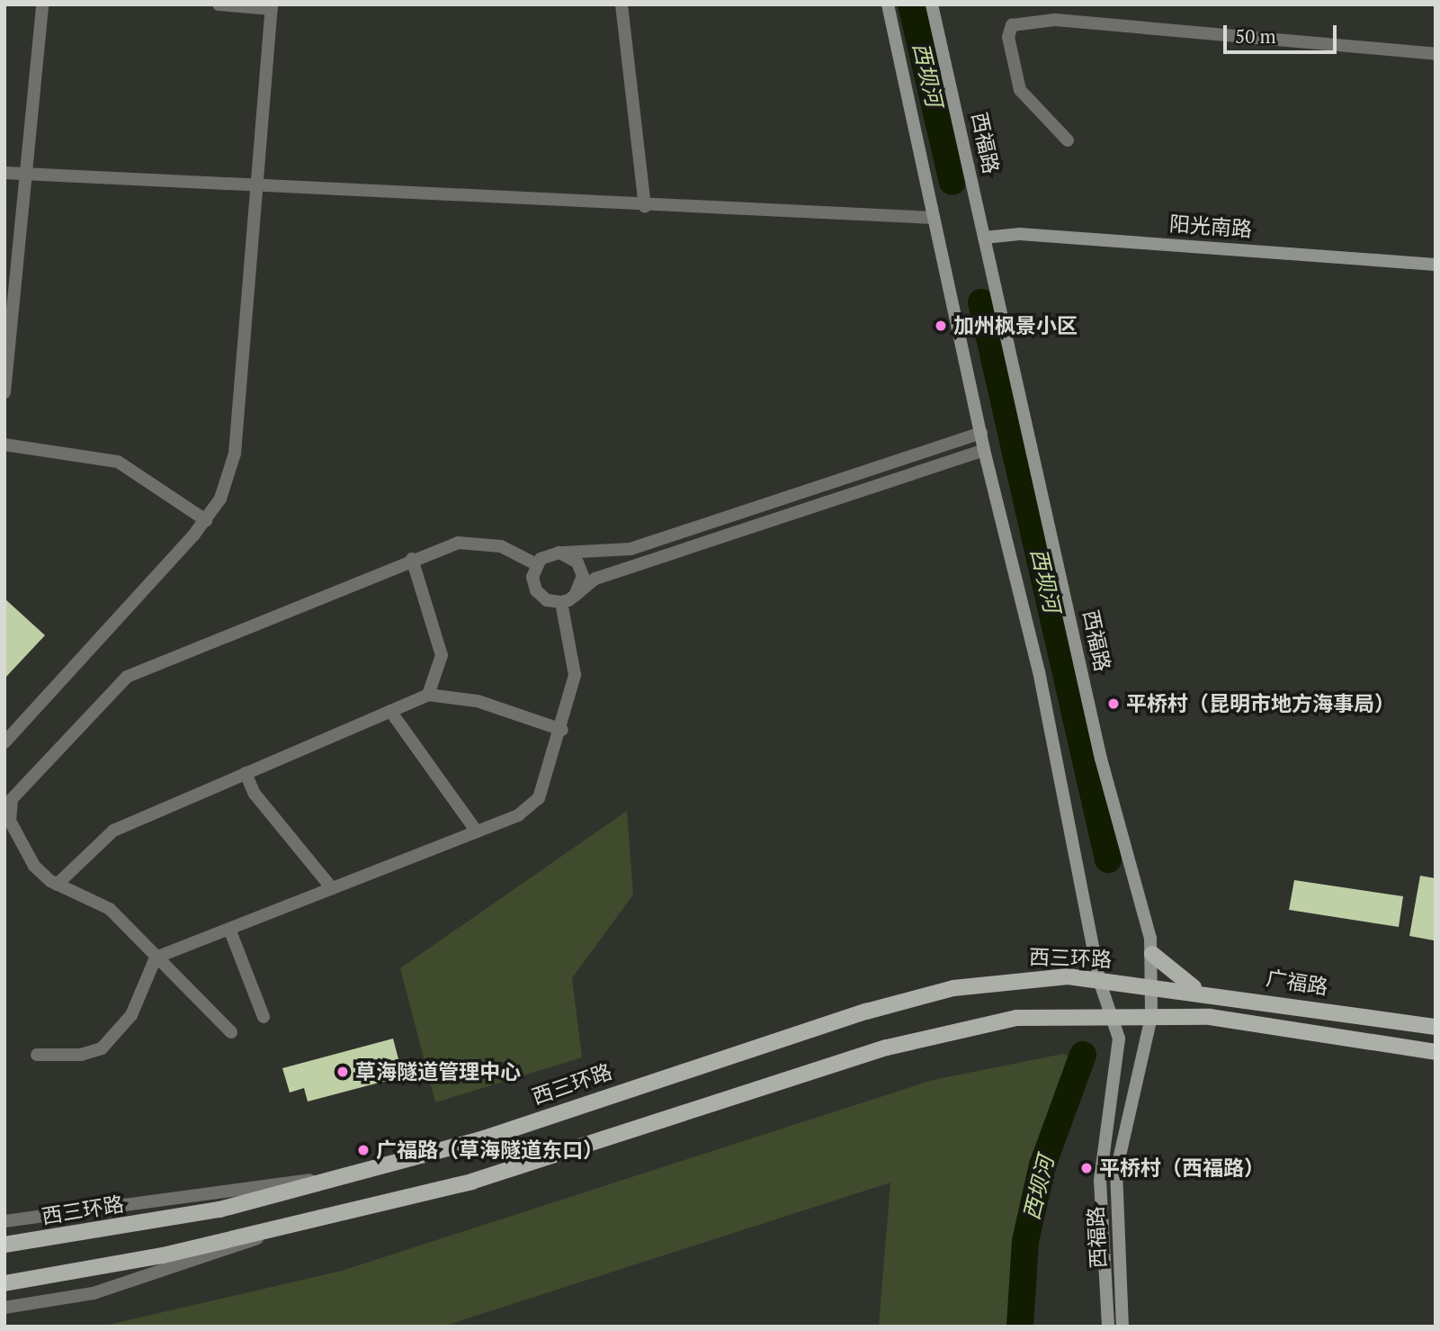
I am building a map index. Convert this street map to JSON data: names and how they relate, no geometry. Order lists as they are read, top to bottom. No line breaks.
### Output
{"streets":{"main road":["西福路","阳光南路","西三环路","广福路"]},"crossings":[["西福路","阳光南路"],["西福路","西三环路"],["西福路","广福路"],["西三环路","广福路"]],"water":["西坝河"],"places":["加州枫景小区","平桥村（昆明市地方海事局）","草海隧道管理中心","广福路（草海隧道东口）","平桥村（西福路）"],"scale_bar":"50 m"}
